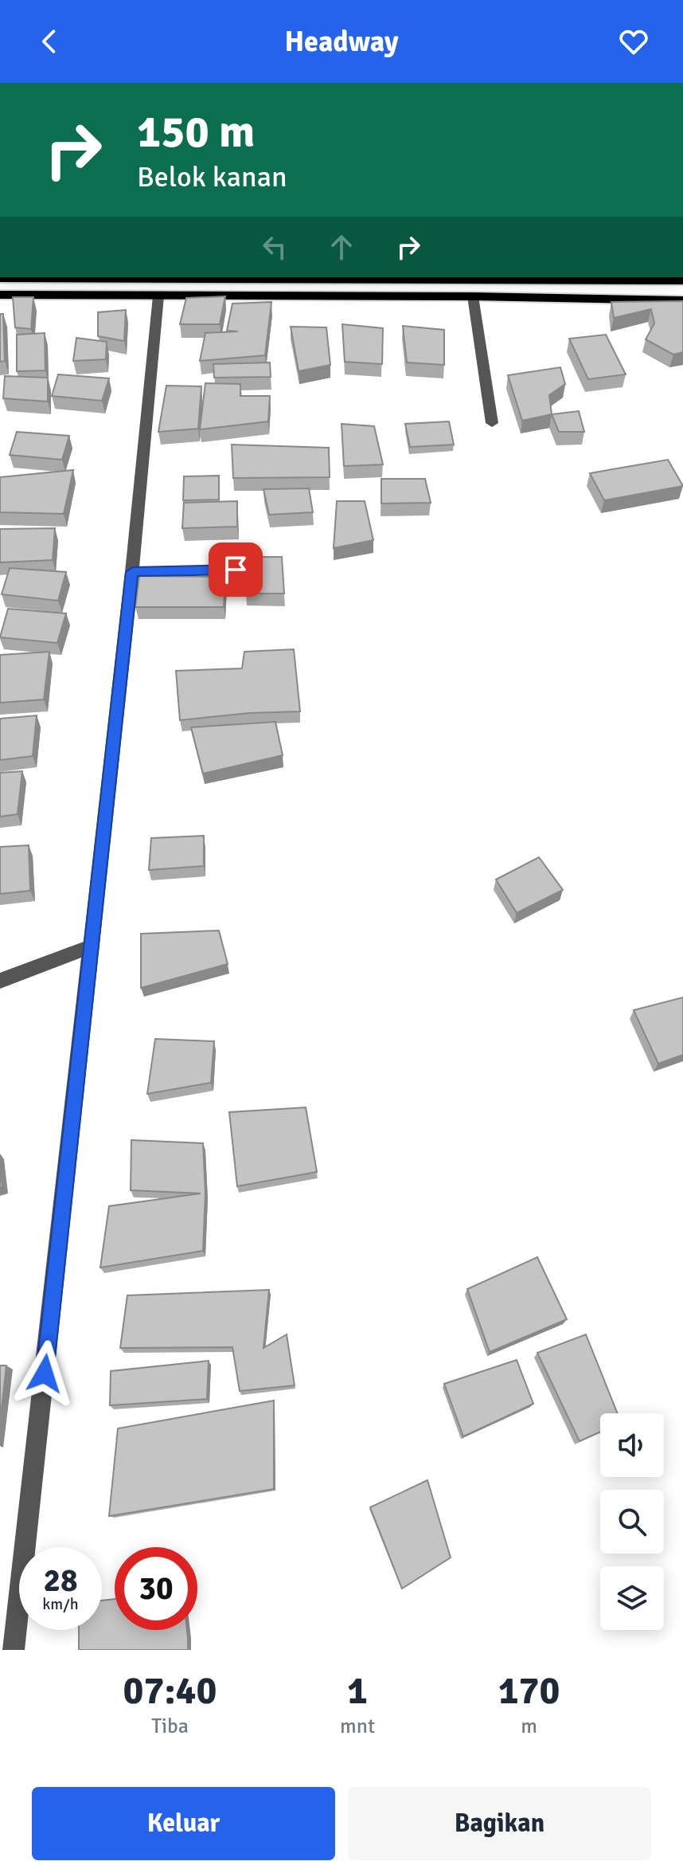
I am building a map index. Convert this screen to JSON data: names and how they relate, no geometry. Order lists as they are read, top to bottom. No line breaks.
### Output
{"page":{"header":"Headway","turn":["150 m","Belok kanan"],"speed":"28 km/h","limit":"30","eta":["07:40","Tiba","1","mnt","170","m"],"buttons":["Keluar","Bagikan"]}}
